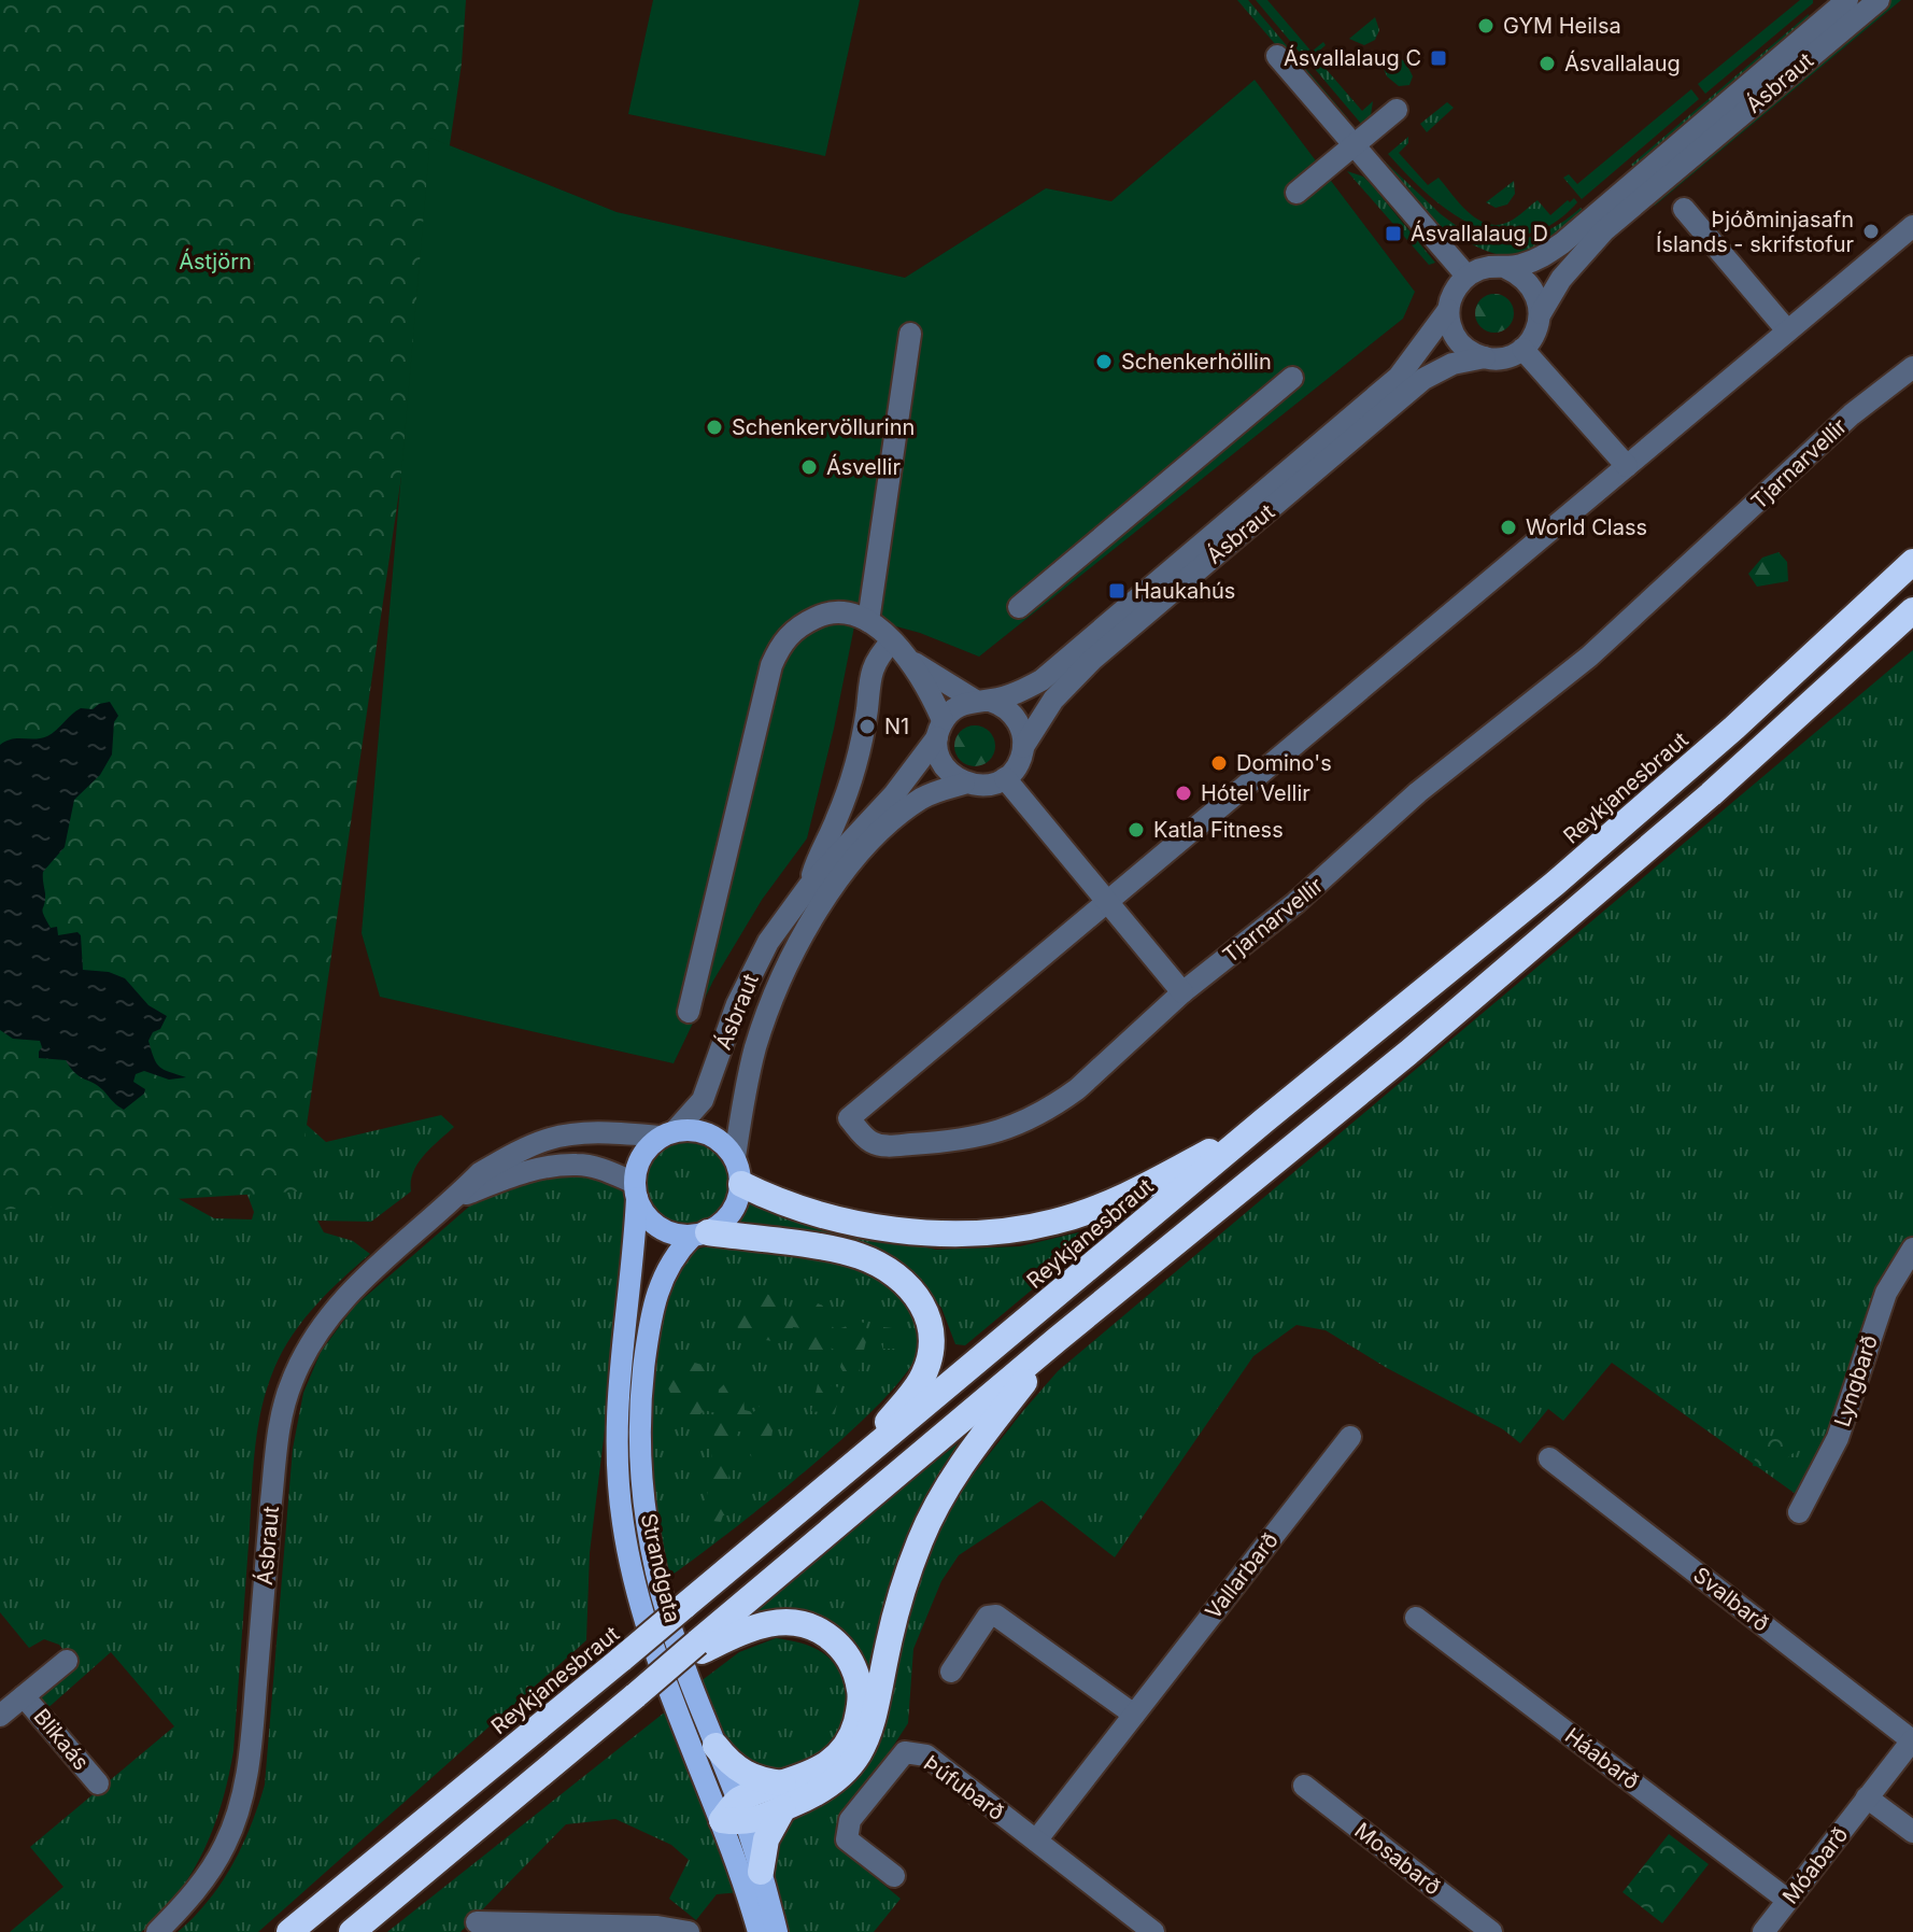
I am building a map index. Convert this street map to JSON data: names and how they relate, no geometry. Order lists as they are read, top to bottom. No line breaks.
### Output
{"streets":{"highway":["Reykjanesbraut"],"main road":["Strandgata"],"street":["Ásbraut","Tjarnarvellir","Lyngbarð","Vallarbarð","Svalbarð","Blikaás","Háabarð","Þúfubarð","Mosabarð","Móabarð"]},"crossings":[["Ásbraut","Strandgata"],["Vallarbarð","Þúfubarð"],["Svalbarð","Móabarð"],["Háabarð","Móabarð"]],"parks":["Ástjörn"],"places":{"other":["GYM Heilsa","Ásvallalaug","Þjóðminjasafn Íslands - skrifstofur","Schenkerhöllin","Schenkervöllurinn","Ásvellir","World Class","N1","Domino's","Hótel Vellir","Katla Fitness"],"transit":["Ásvallalaug C","Ásvallalaug D","Haukahús"]}}
